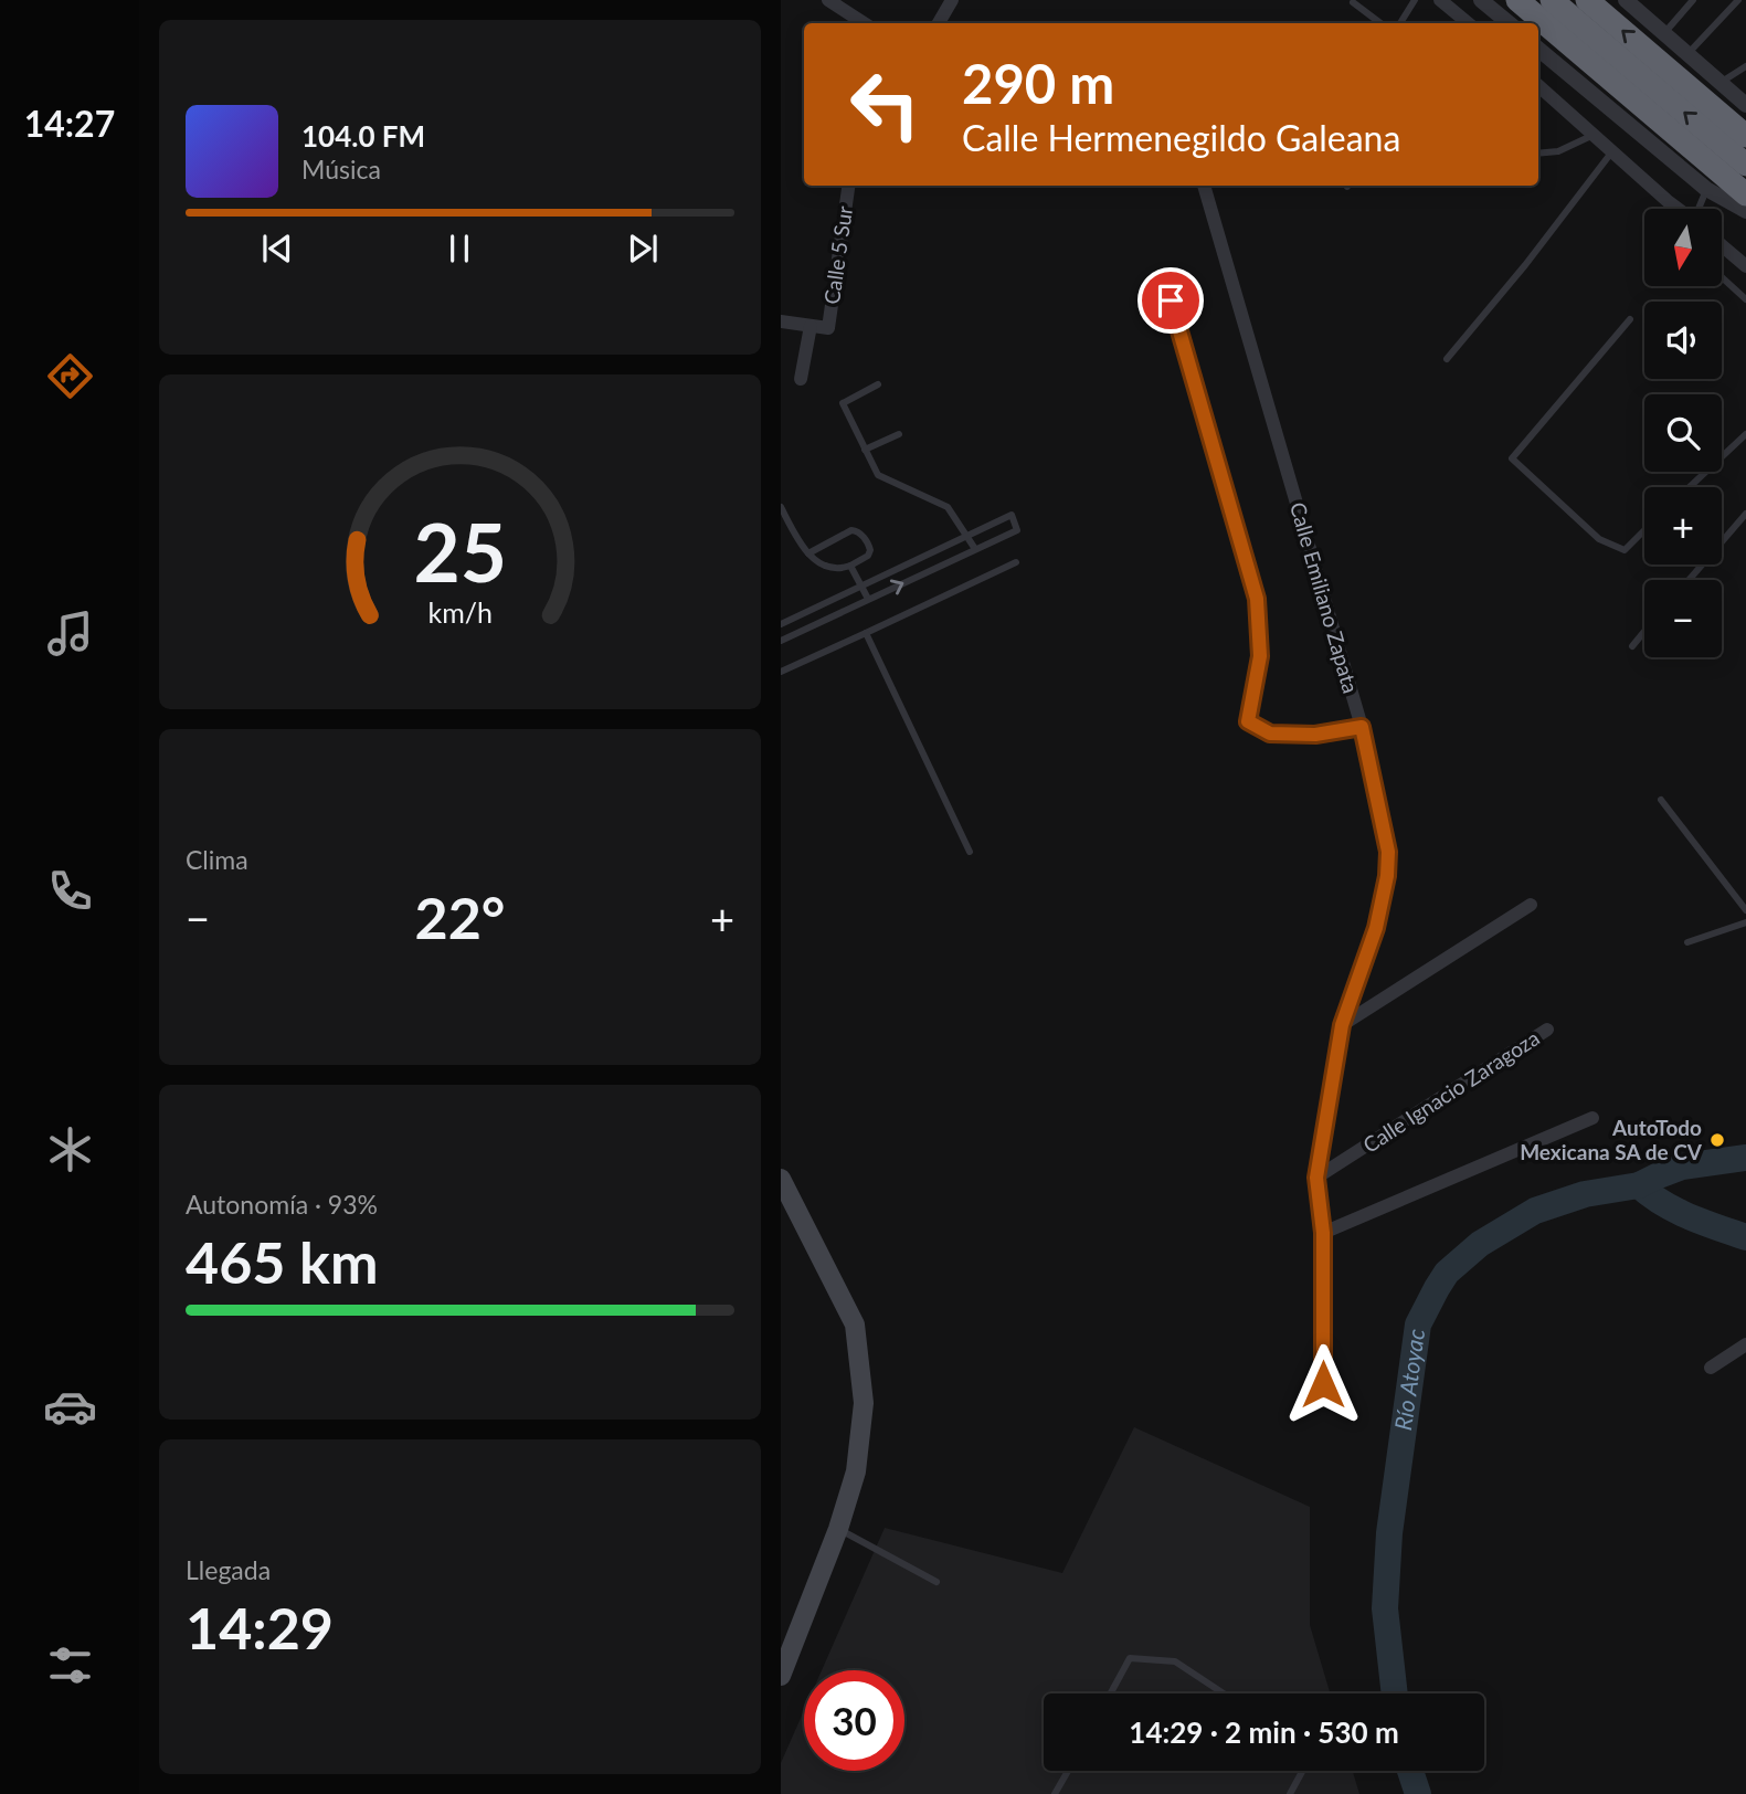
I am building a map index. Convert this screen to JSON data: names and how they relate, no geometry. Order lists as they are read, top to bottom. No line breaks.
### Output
{"streets":{"street":["Calle 5 Sur","Calle Emiliano Zapata","Calle Ignacio Zaragoza"]},"crossings":[["Calle Emiliano Zapata","Calle Ignacio Zaragoza"]],"water":["Río Atoyac"],"places":["AutoTodo Mexicana SA de CV"],"north":"bottom","page":{"tabs":"14:27","turn":["290 m","Calle Hermenegildo Galeana"],"song":["104.0 FM","Música"],"map_buttons":["+","−"],"tile":["Clima",["Autonomía · 93%","465 km"],["Llegada","14:29"]],"heat":["−","22°","+"],"limit":"30","trip":"14:29 · 2 min · 530 m","gauge":["25","km/h"]}}
